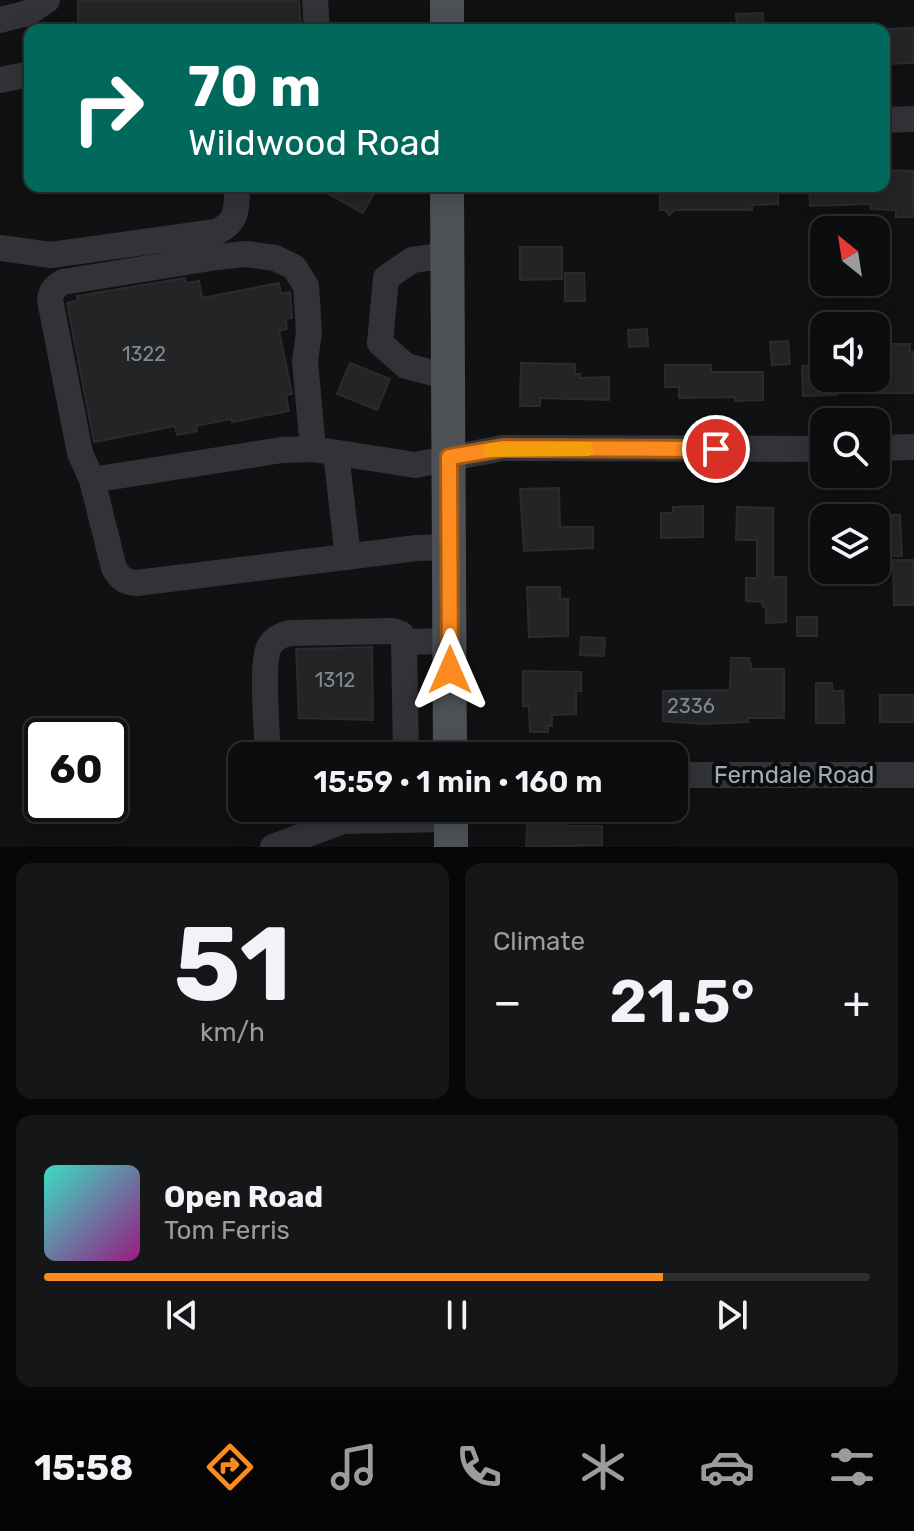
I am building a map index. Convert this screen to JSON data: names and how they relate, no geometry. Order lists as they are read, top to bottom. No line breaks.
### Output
{"streets":{"street":["Ferndale Road"]},"house_numbers":["1322","1312","2336"],"north":"top left","page":{"turn":["70 m","Wildwood Road"],"limit":"60","trip":"15:59 · 1 min · 160 m","tile":[["51","km/h"],"Climate"],"heat":["−","21.5°","+"],"song":["Open Road","Tom Ferris"],"tabs":"15:58"}}
